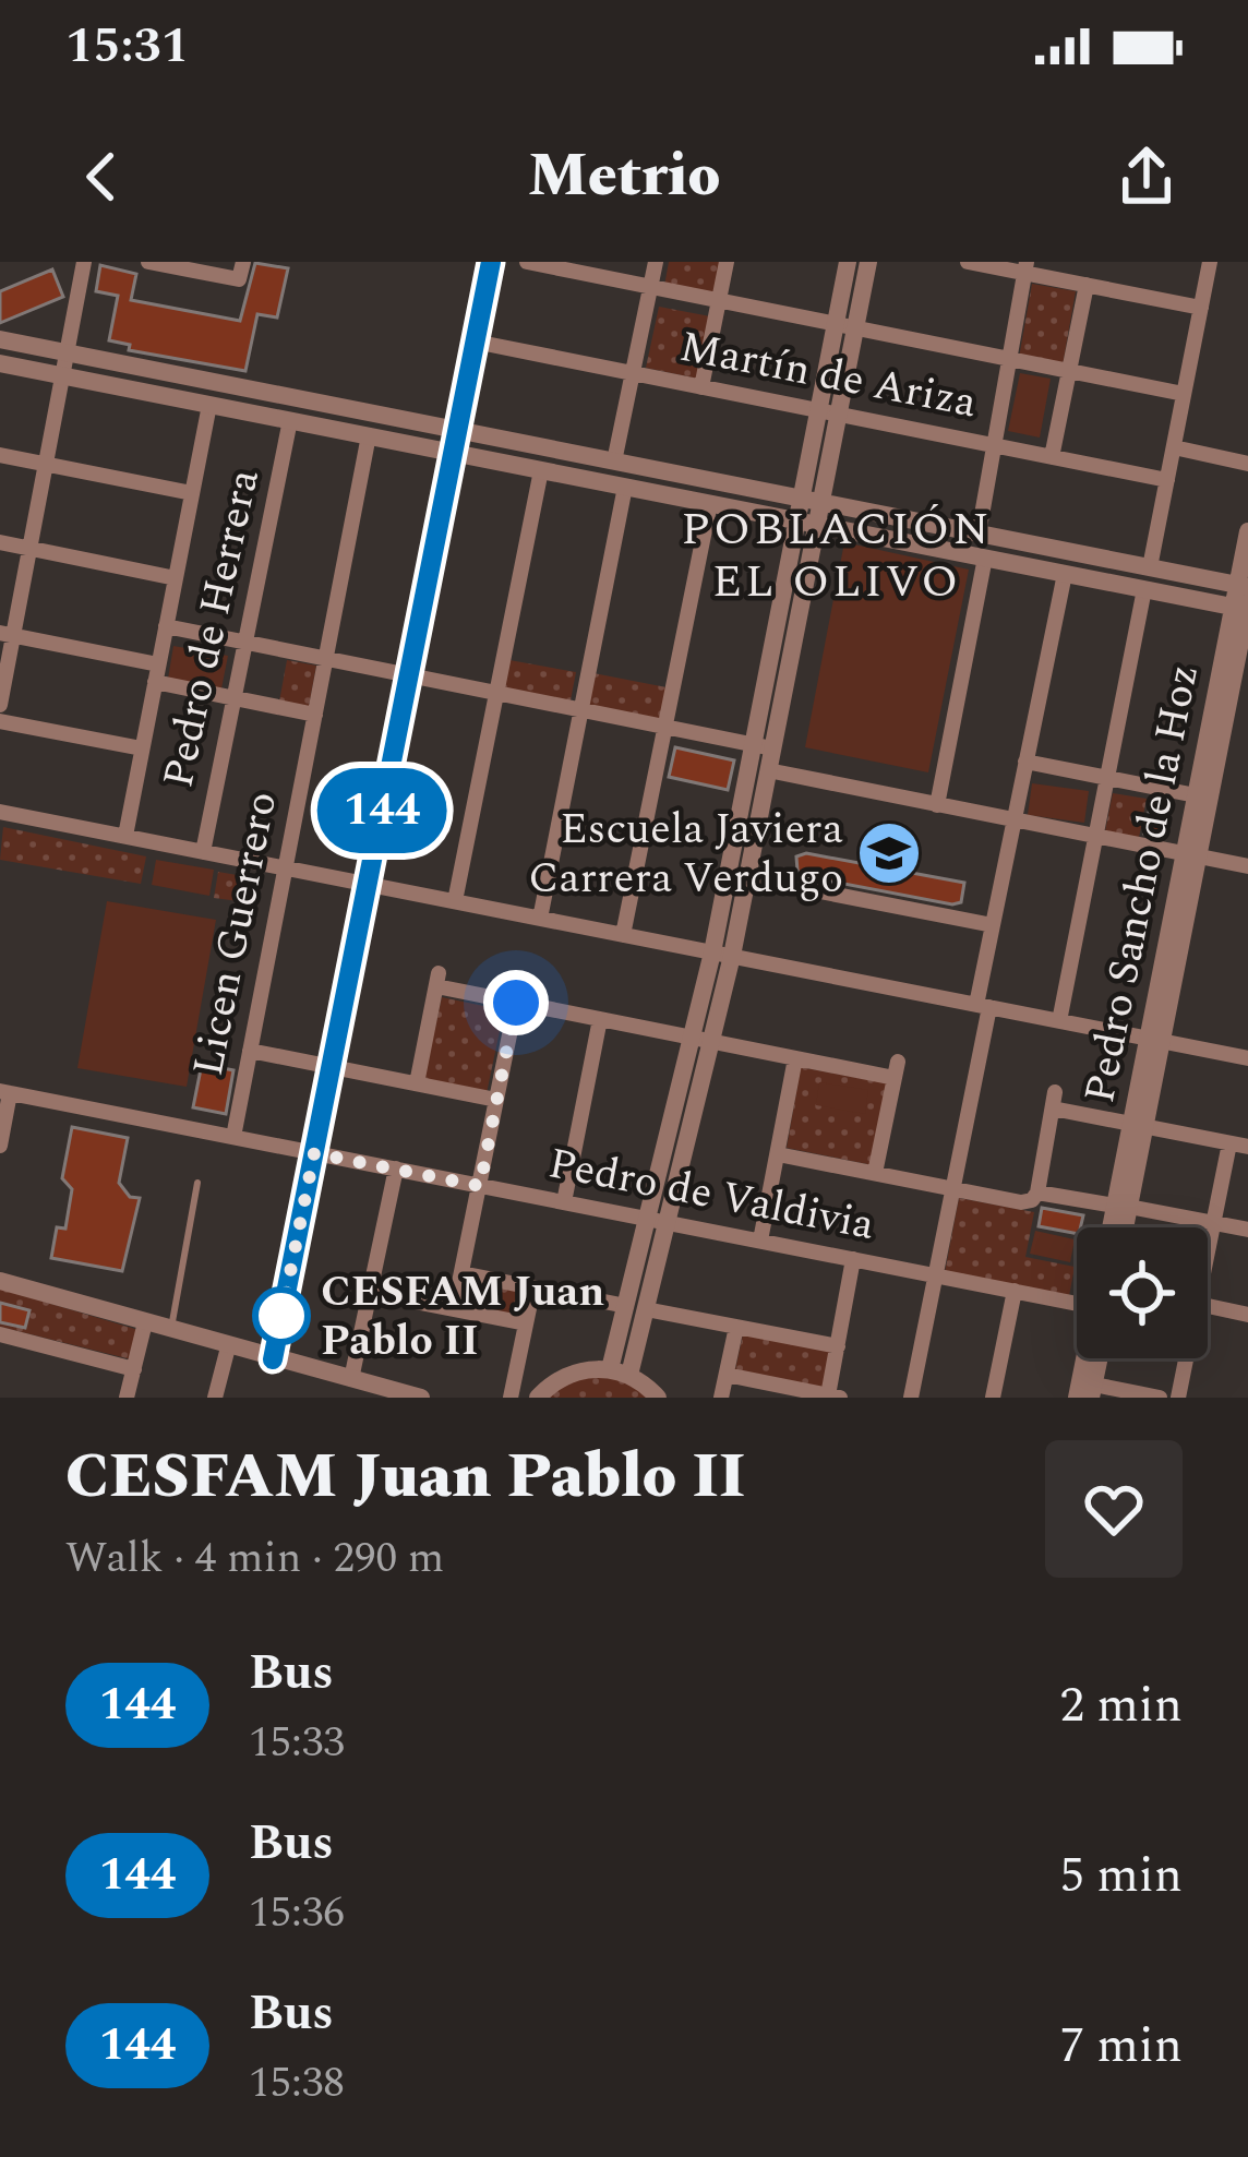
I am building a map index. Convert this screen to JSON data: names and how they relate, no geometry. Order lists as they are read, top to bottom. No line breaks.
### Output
{"streets":{"street":["Martín de Ariza","Pedro de Herrera","Pedro Sancho de la Hoz","Licen Guerrero","Pedro de Valdivia"]},"crossings":[["Licen Guerrero","Pedro de Valdivia"]],"districts":["POBLACIÓN EL OLIVO"],"places":{"school or university":["Escuela Javiera Carrera Verdugo"],"other":["CESFAM Juan Pablo II"]},"lines":["bus line 144"],"page":{"status":"15:31","header":"Metrio","on_map":"144","heading":["CESFAM Juan Pablo II","Walk · 4 min · 290 m"],"list":[{"mark":"144","name":"Bus","note":"15:33","value":"2 min"},{"mark":"144","name":"Bus","note":"15:36","value":"5 min"},{"mark":"144","name":"Bus","note":"15:38","value":"7 min"}]}}
